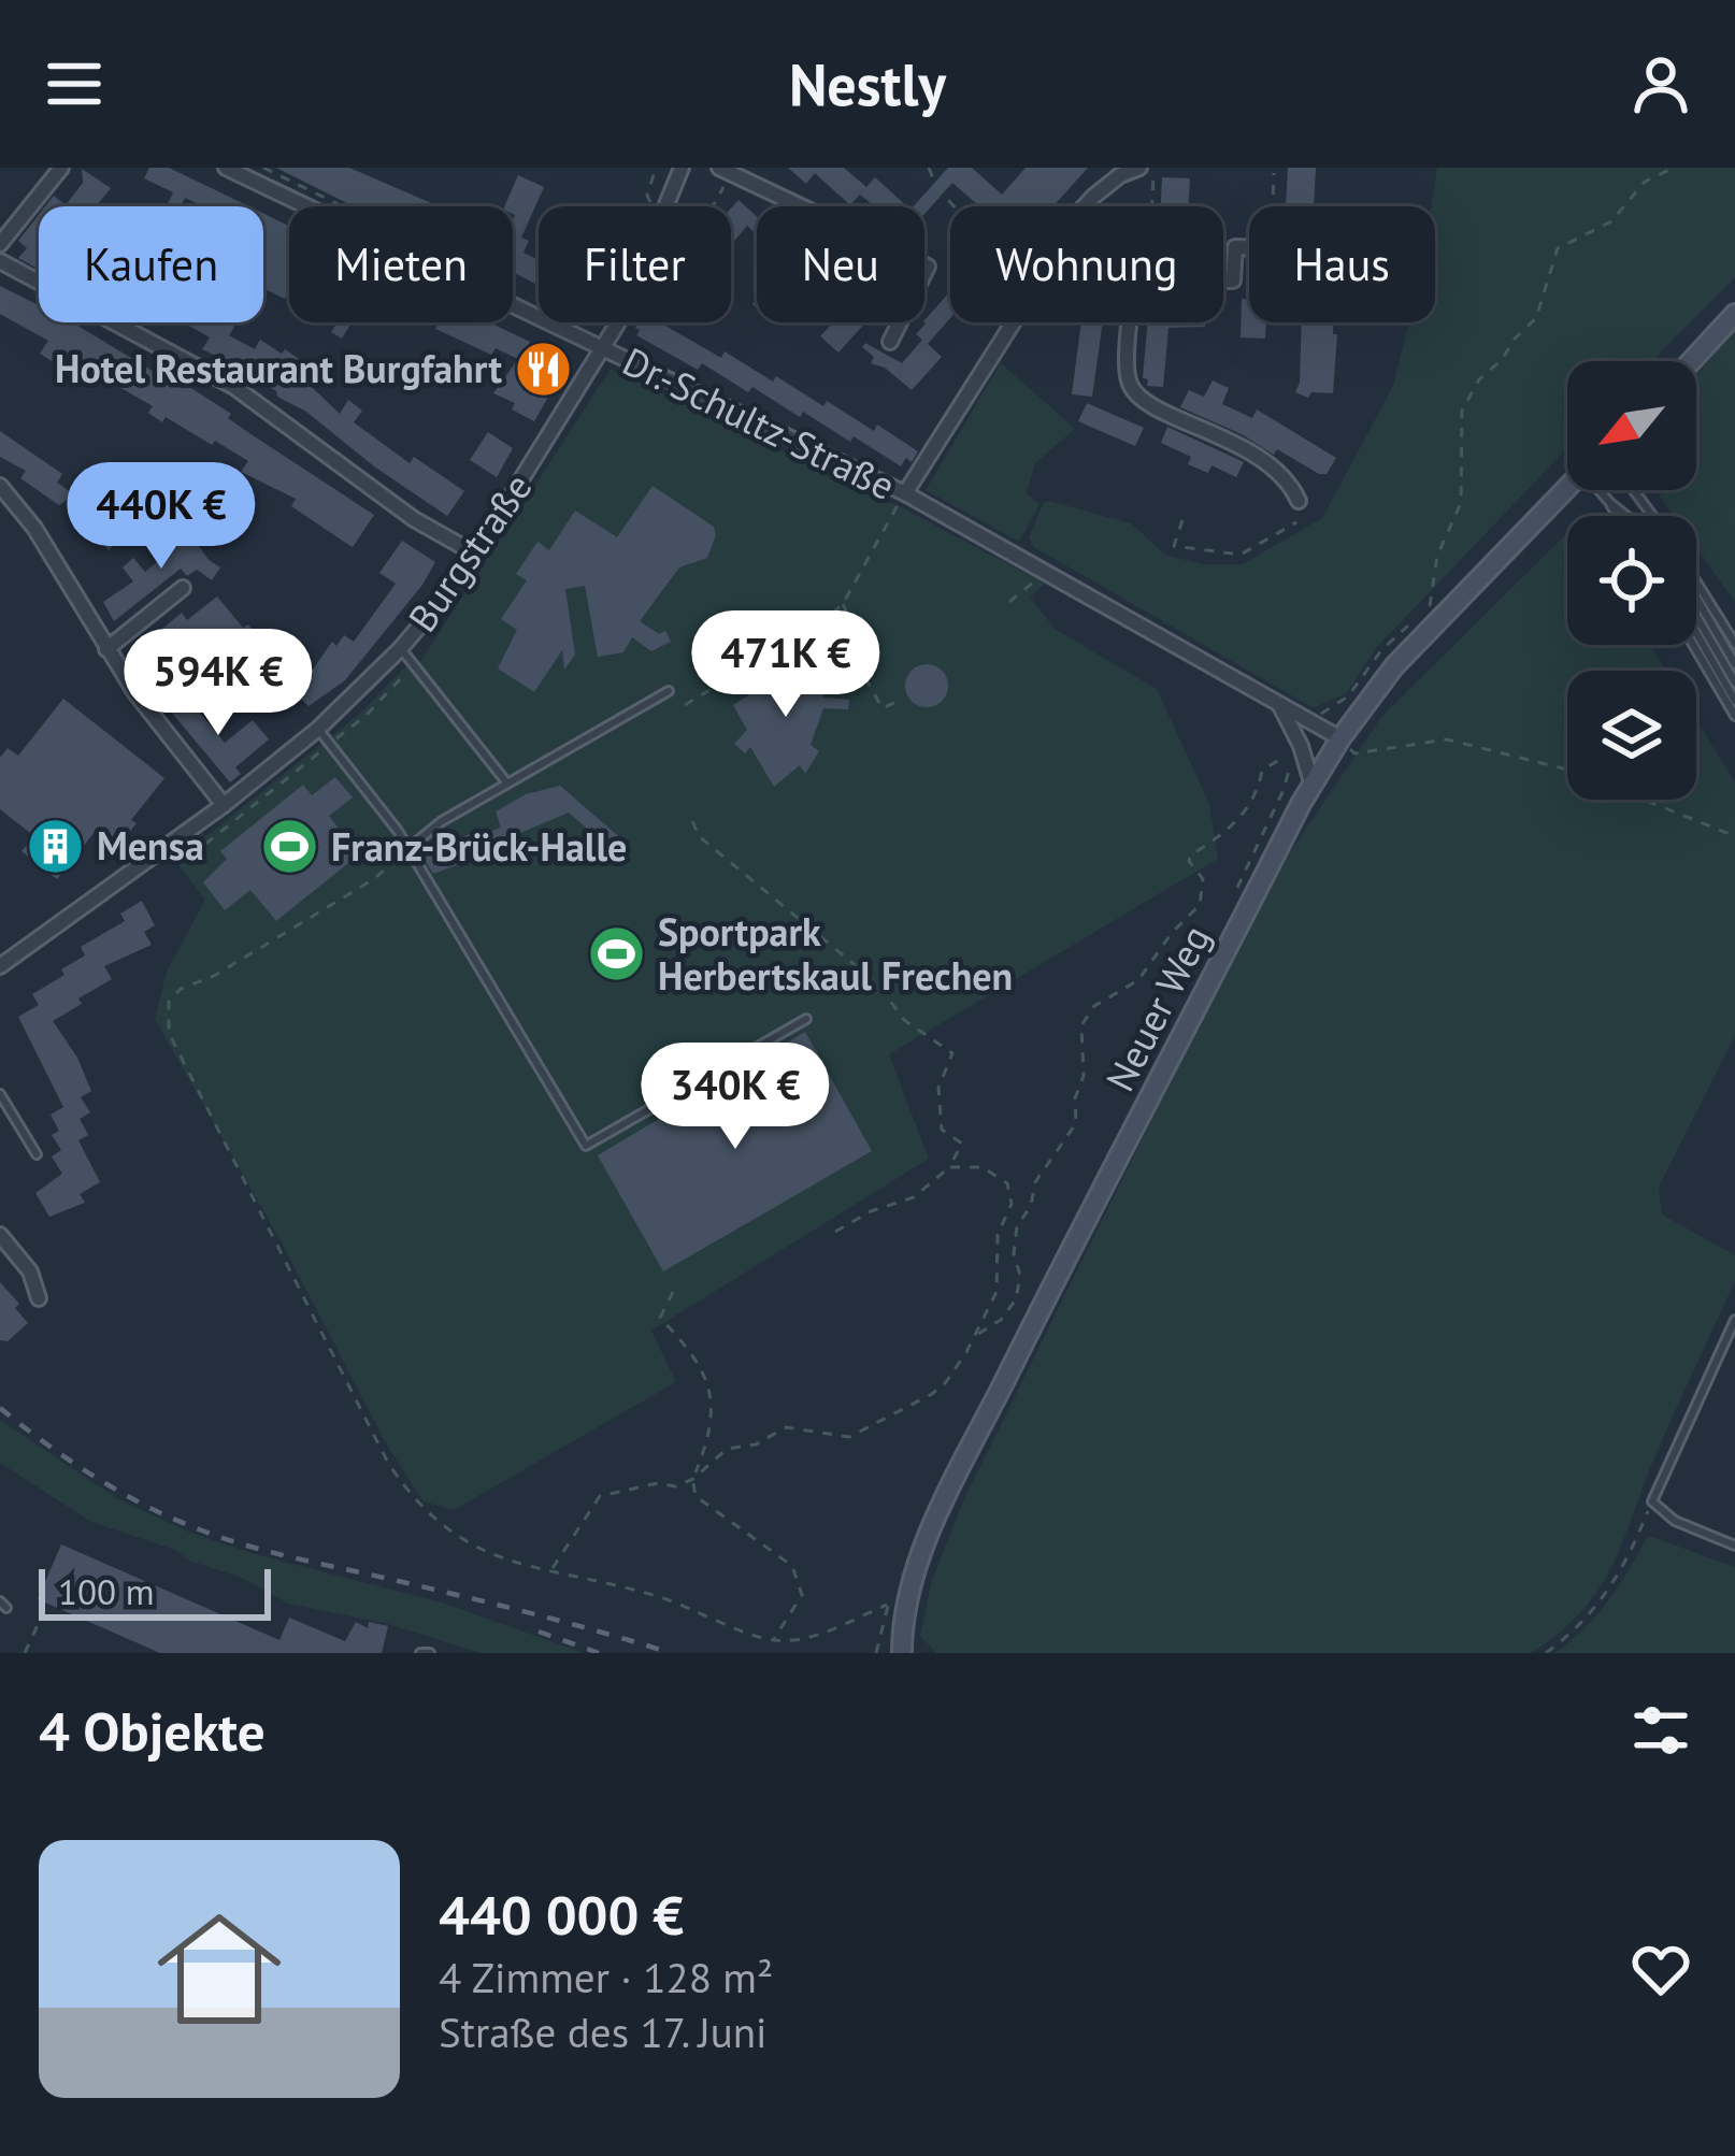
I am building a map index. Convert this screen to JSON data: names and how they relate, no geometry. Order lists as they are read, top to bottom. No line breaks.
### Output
{"streets":{"main road":["Neuer Weg"],"street":["Dr.-Schultz-Straße","Burgstraße"]},"crossings":[["Dr.-Schultz-Straße","Burgstraße"],["Dr.-Schultz-Straße","Neuer Weg"]],"places":{"restaurant":["Hotel Restaurant Burgfahrt"],"building":["Mensa"],"sports":["Franz-Brück-Halle","Sportpark Herbertskaul Frechen"]},"scale_bar":"100 m","north":"bottom left","page":{"header":"Nestly","chip":["Kaufen","Mieten","Filter","Neu","Wohnung","Haus"],"price":["440K €","471K €","594K €","340K €"],"scale":"100 m","heading":"4 Objekte","list":[{"name":"440 000 €","note":"4 Zimmer · 128 m² · Straße des 17. Juni"}]}}
